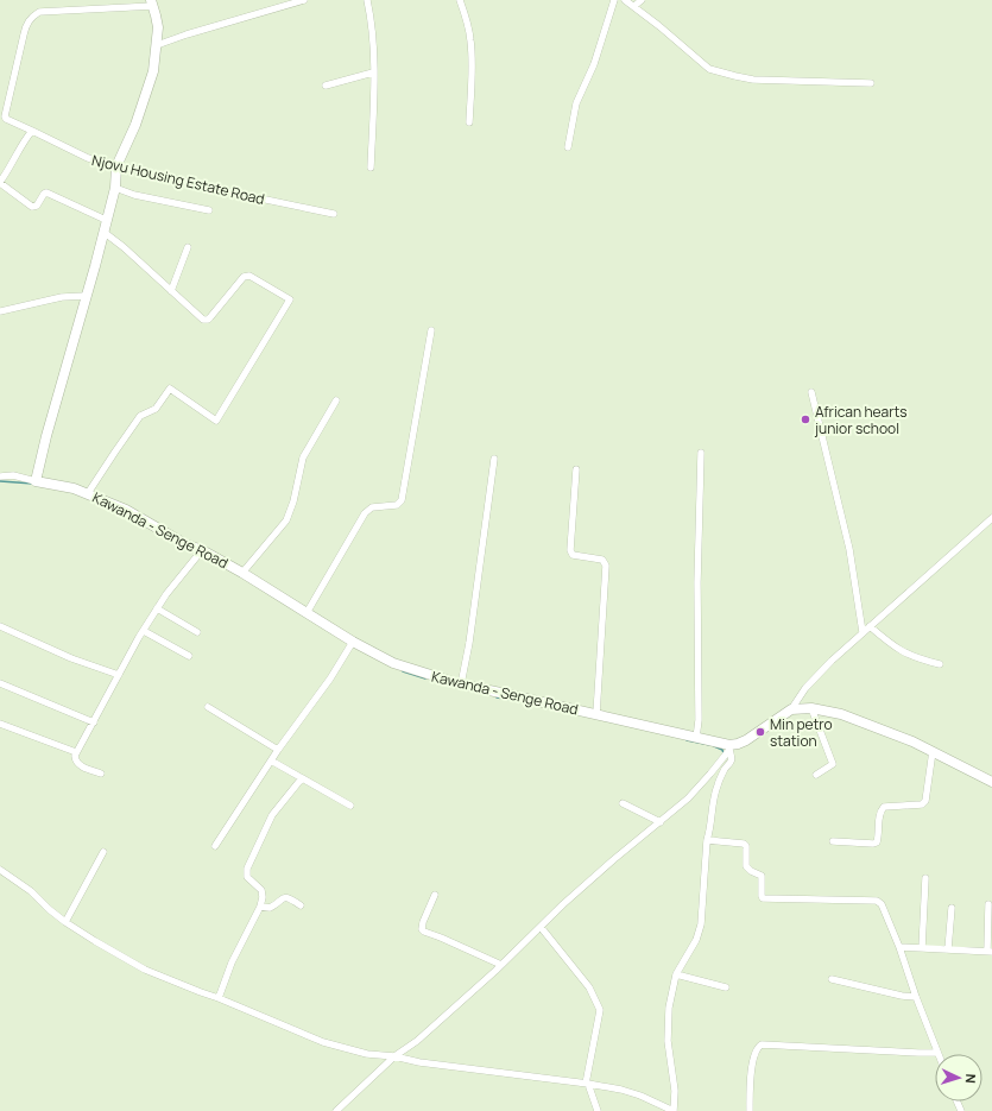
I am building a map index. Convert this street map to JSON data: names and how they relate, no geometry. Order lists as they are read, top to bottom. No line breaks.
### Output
{"streets":{"street":["Njovu Housing Estate Road","Kawanda - Senge Road"]},"places":["African hearts junior school","Min petro station"],"north":"right"}
